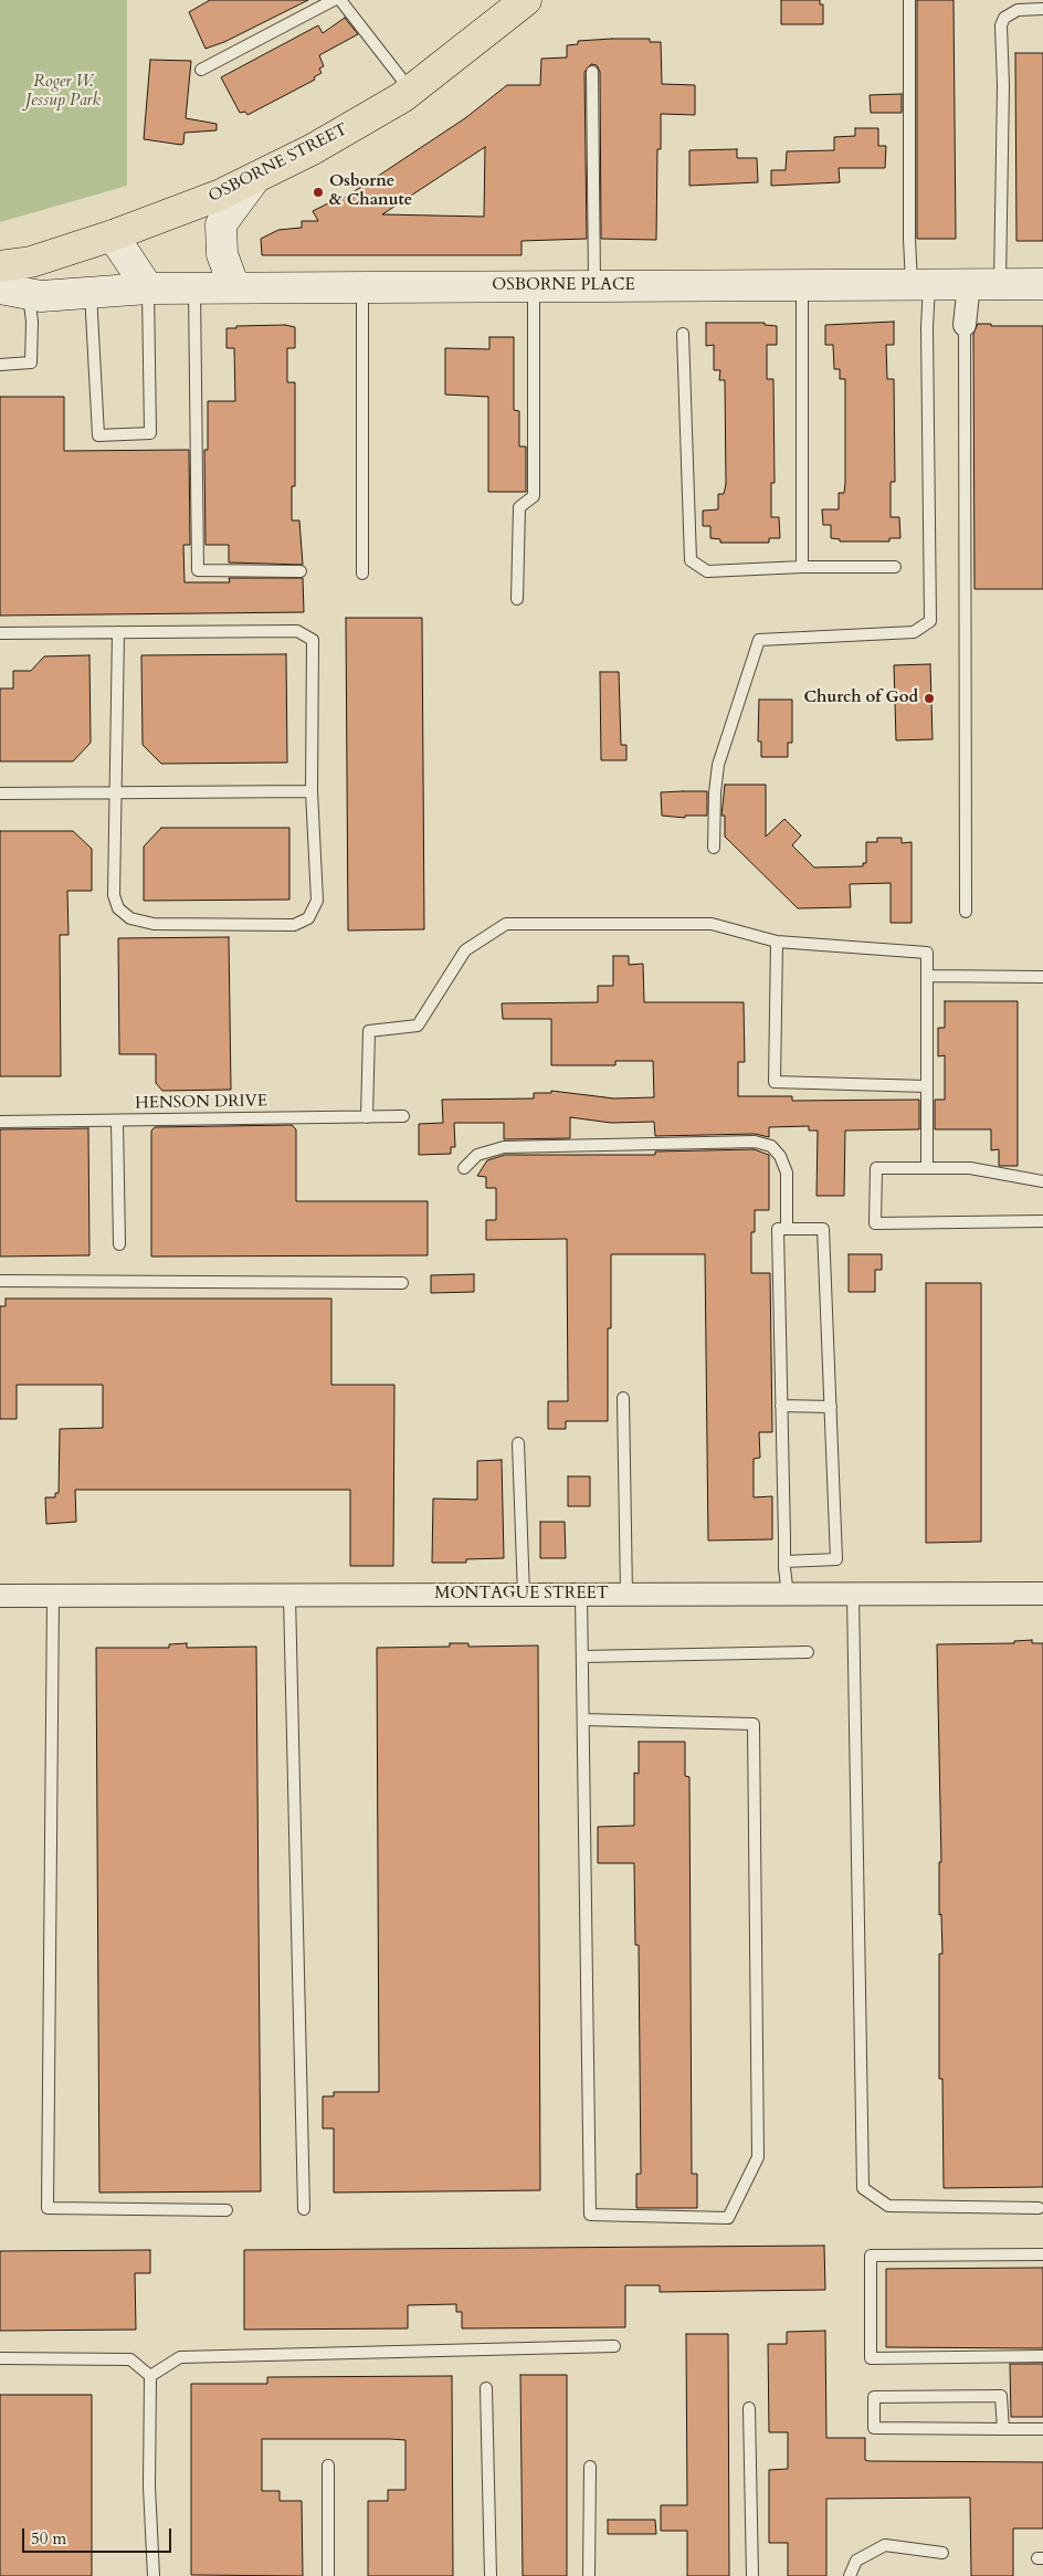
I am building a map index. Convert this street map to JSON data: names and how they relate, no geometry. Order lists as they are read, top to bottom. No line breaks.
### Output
{"streets":{"main road":["OSBORNE STREET"],"street":["OSBORNE PLACE","MONTAGUE STREET"],"lane":["HENSON DRIVE"]},"parks":["Roger W. Jessup Park"],"places":["Osborne & Chanute","Church of God"],"scale_bar":"50 m"}
